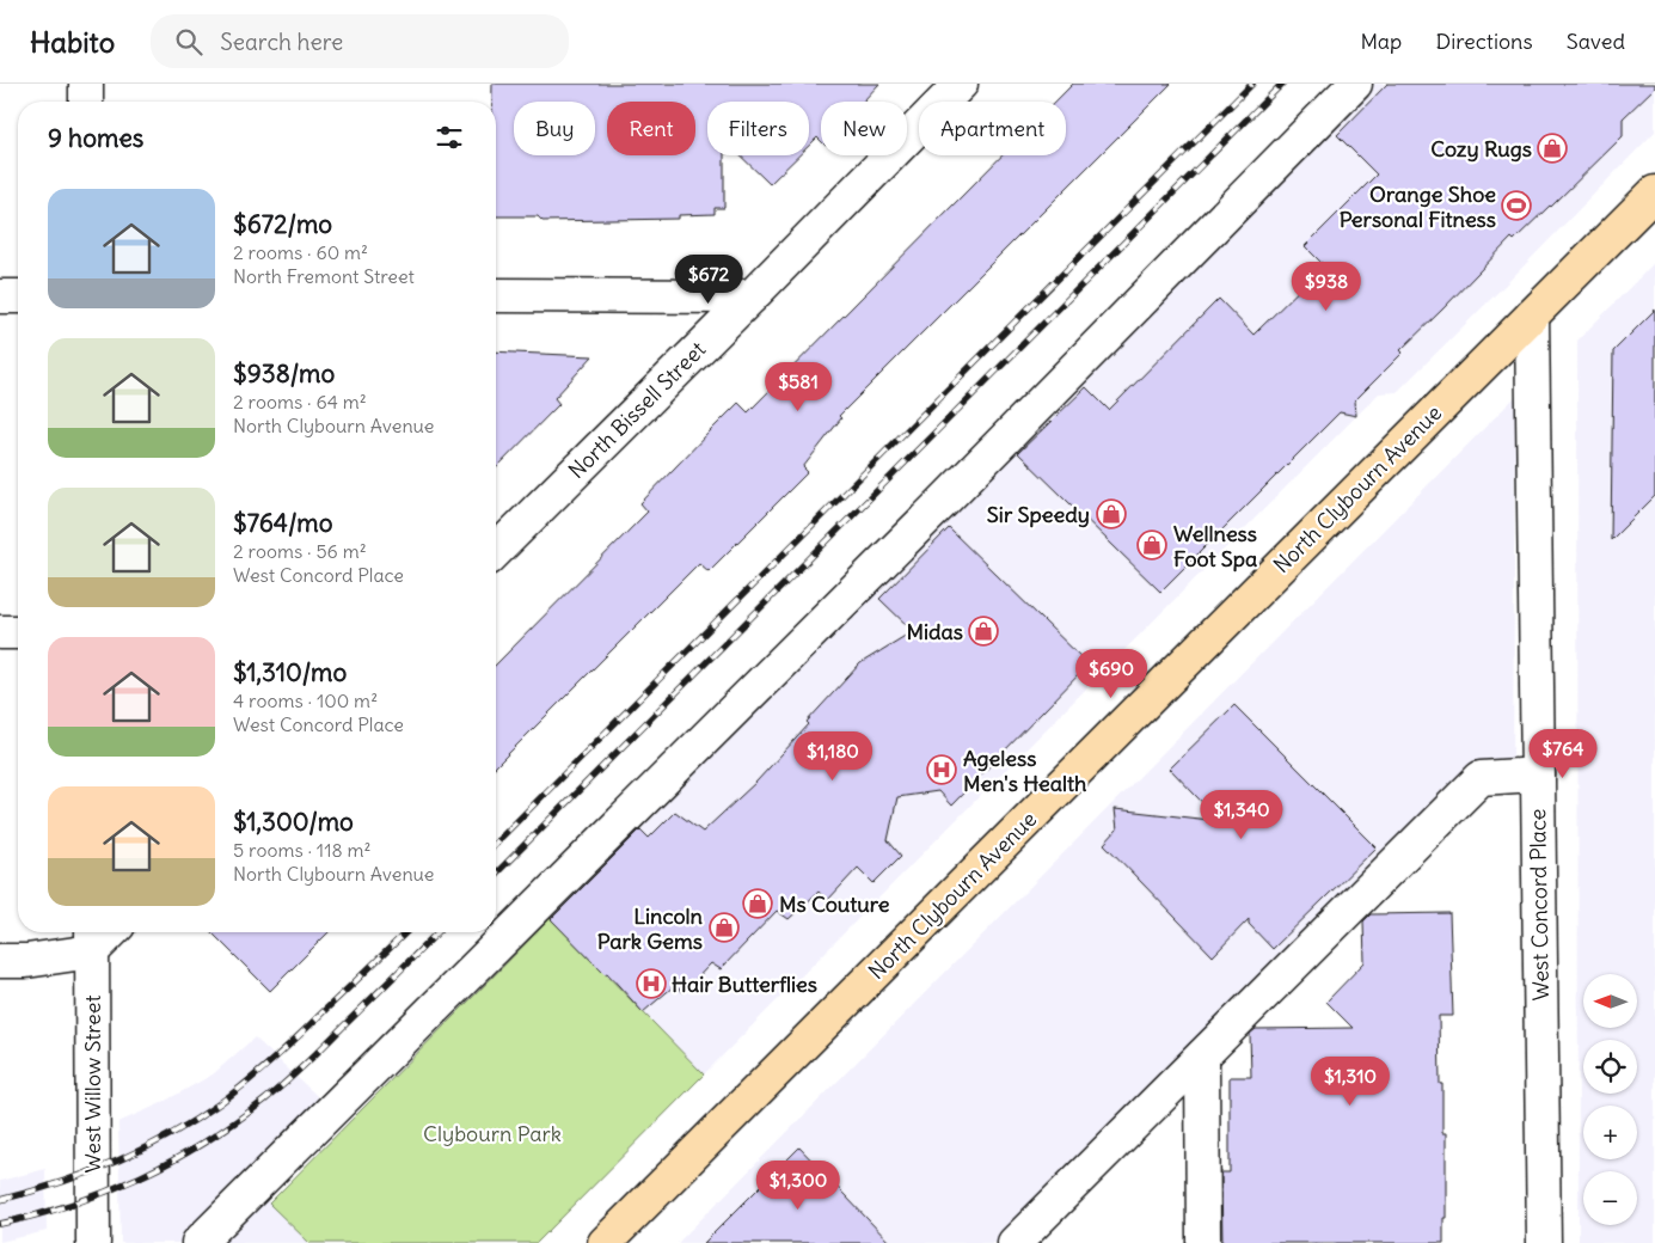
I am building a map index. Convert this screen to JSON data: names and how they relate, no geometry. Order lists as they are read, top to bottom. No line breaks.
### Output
{"streets":{"main road":["North Clybourn Avenue"],"street":["North Bissell Street","West Concord Place","West Willow Street"]},"crossings":[["North Clybourn Avenue","West Concord Place"]],"parks":["Clybourn Park"],"places":{"shop":["Cozy Rugs","Sir Speedy","Wellness Foot Spa","Midas","Ms Couture","Lincoln Park Gems"],"sports":["Orange Shoe Personal Fitness"],"hospital":["Ageless Men's Health","Hair Butterflies"]},"north":"left","page":{"header":"Habito","search":"Search here","nav":["Map","Directions","Saved"],"chip":["Buy","Rent","Filters","New","Apartment"],"heading":"9 homes","list":[{"name":"$672/mo","note":"2 rooms · 60 m² · North Fremont Street"},{"name":"$938/mo","note":"2 rooms · 64 m² · North Clybourn Avenue"},{"name":"$764/mo","note":"2 rooms · 56 m² · West Concord Place"},{"name":"$1,310/mo","note":"4 rooms · 100 m² · West Concord Place"},{"name":"$1,300/mo","note":"5 rooms · 118 m² · North Clybourn Avenue"}],"price":["$672","$938","$581","$690","$764","$1,180","$1,340","$1,310","$1,300"],"map_buttons":["+","−"]}}
